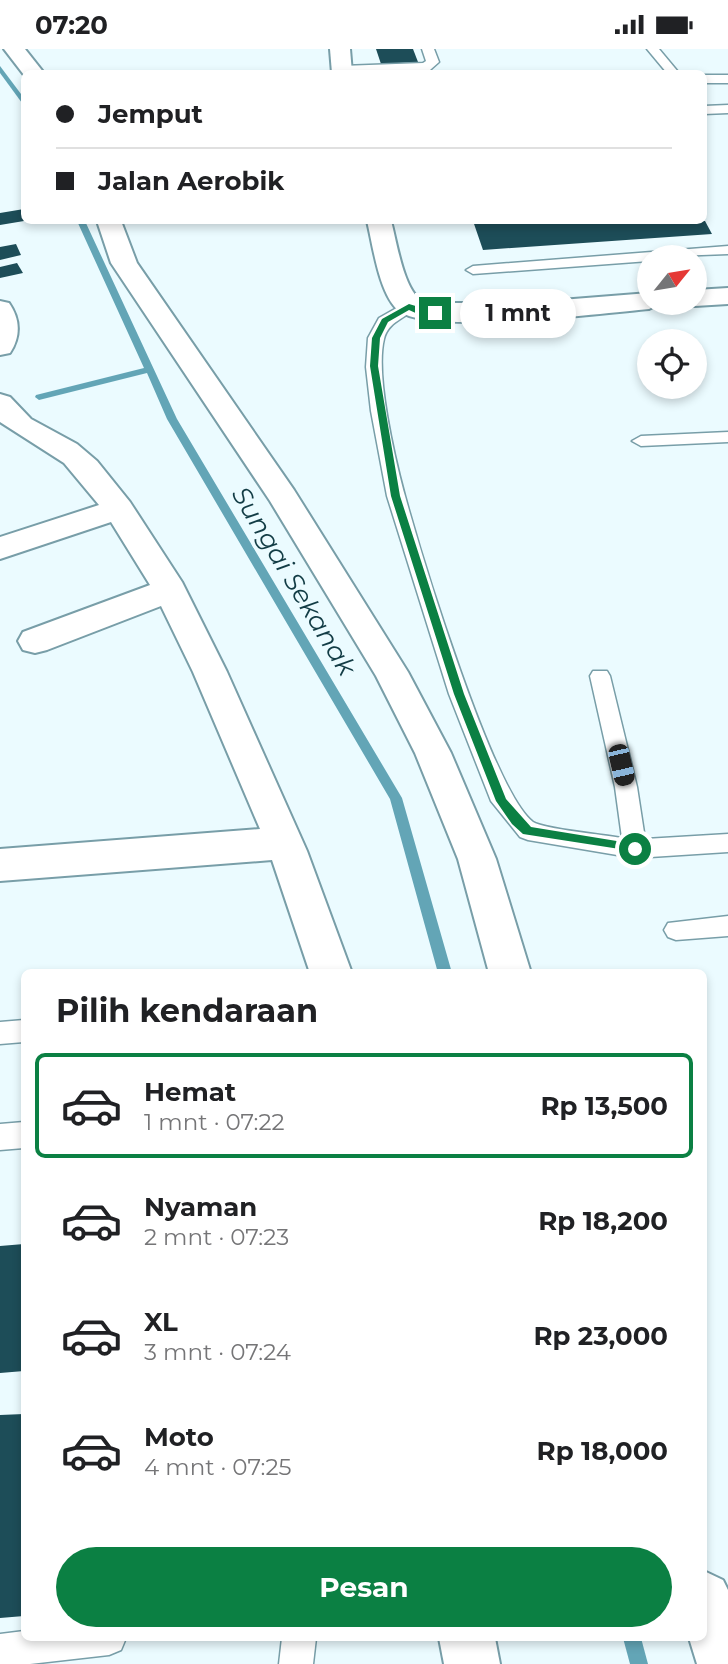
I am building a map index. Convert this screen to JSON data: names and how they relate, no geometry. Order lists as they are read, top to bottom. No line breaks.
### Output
{"water":["Sungai Sekanak"],"north":"top right","page":{"status":"07:20","banner":["Jemput","Jalan Aerobik"],"bubble":"1 mnt","heading":"Pilih kendaraan","list":[{"name":"Hemat","note":"1 mnt · 07:22","value":"Rp 13,500"},{"name":"Nyaman","note":"2 mnt · 07:23","value":"Rp 18,200"},{"name":"XL","note":"3 mnt · 07:24","value":"Rp 23,000"},{"name":"Moto","note":"4 mnt · 07:25","value":"Rp 18,000"}],"buttons":"Pesan"}}
